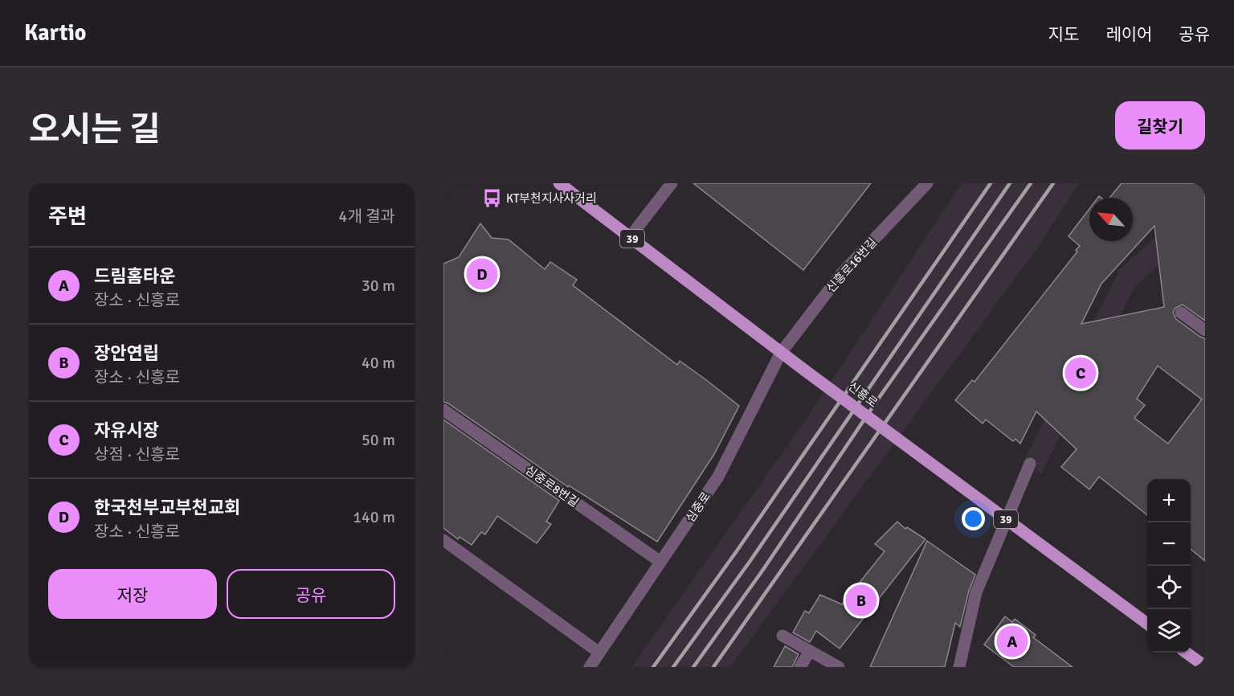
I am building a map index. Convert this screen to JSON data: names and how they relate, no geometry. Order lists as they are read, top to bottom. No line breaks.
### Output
{"streets":{"main road":["39","신흥로"],"street":["신흥로16번길","심중로8번길","심중로"]},"crossings":[["신흥로16번길","신흥로"],["신흥로16번길","심중로"],["신흥로","심중로"],["심중로8번길","심중로"]],"places":{"bus stop":["KT부천지사사거리"]},"north":"top left","page":{"header":"Kartio","nav":["지도","레이어","공유"],"title":"오시는 길","buttons":["길찾기",["저장","공유"]],"heading":["주변","4개 결과"],"list":[{"mark":"A","name":"드림홈타운","note":"장소 · 신흥로","value":"30 m"},{"mark":"B","name":"장안연립","note":"장소 · 신흥로","value":"40 m"},{"mark":"C","name":"자유시장","note":"상점 · 신흥로","value":"50 m"},{"mark":"D","name":"한국천부교부천교회","note":"장소 · 신흥로","value":"140 m"}],"pins":["D","C","B","A"],"map_buttons":["+","−"]}}
